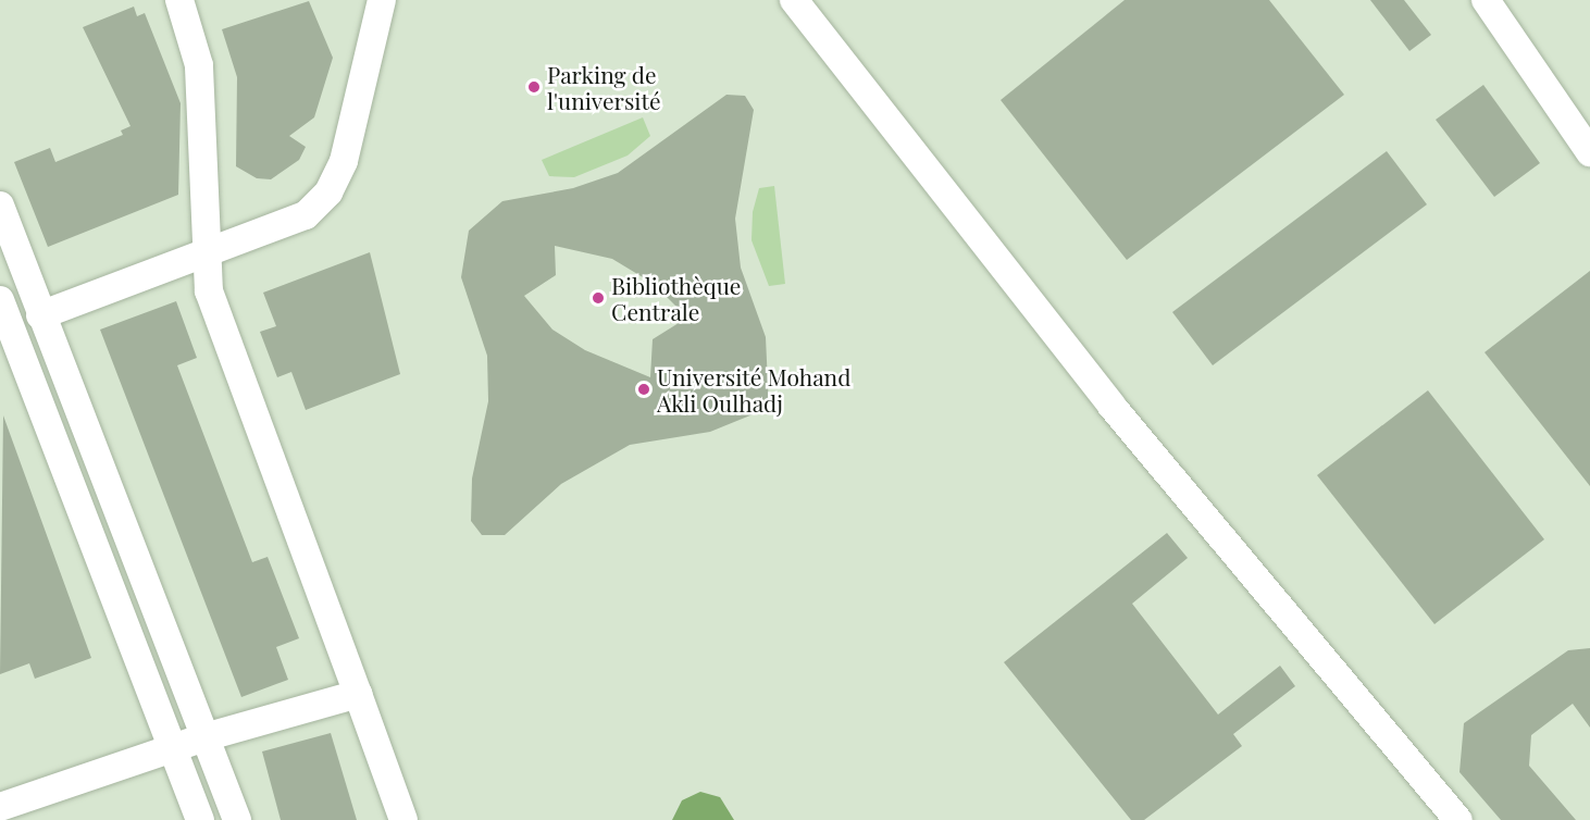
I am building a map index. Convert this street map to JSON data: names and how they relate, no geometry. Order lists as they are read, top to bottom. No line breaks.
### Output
{"places":["Parking de l'université","Bibliothèque Centrale","Université Mohand Akli Oulhadj"]}
